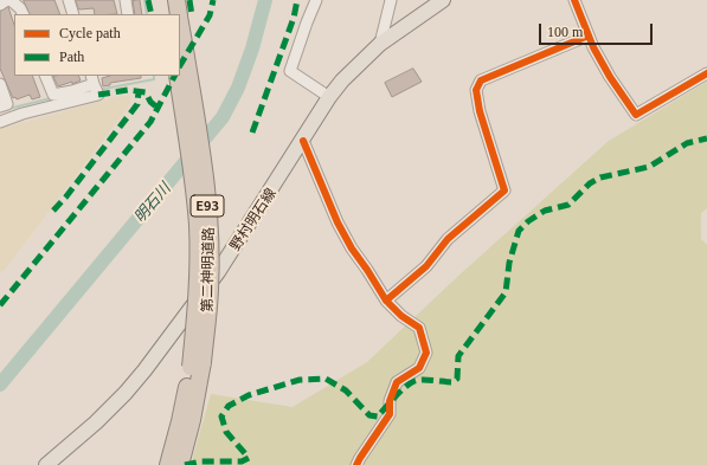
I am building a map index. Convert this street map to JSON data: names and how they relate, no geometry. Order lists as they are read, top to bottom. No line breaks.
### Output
{"streets":{"highway":["E93","第二神明道路"],"main road":["野村明石線"]},"water":["明石川"],"legend":["Cycle path","Path"],"scale_bar":"100 m"}
